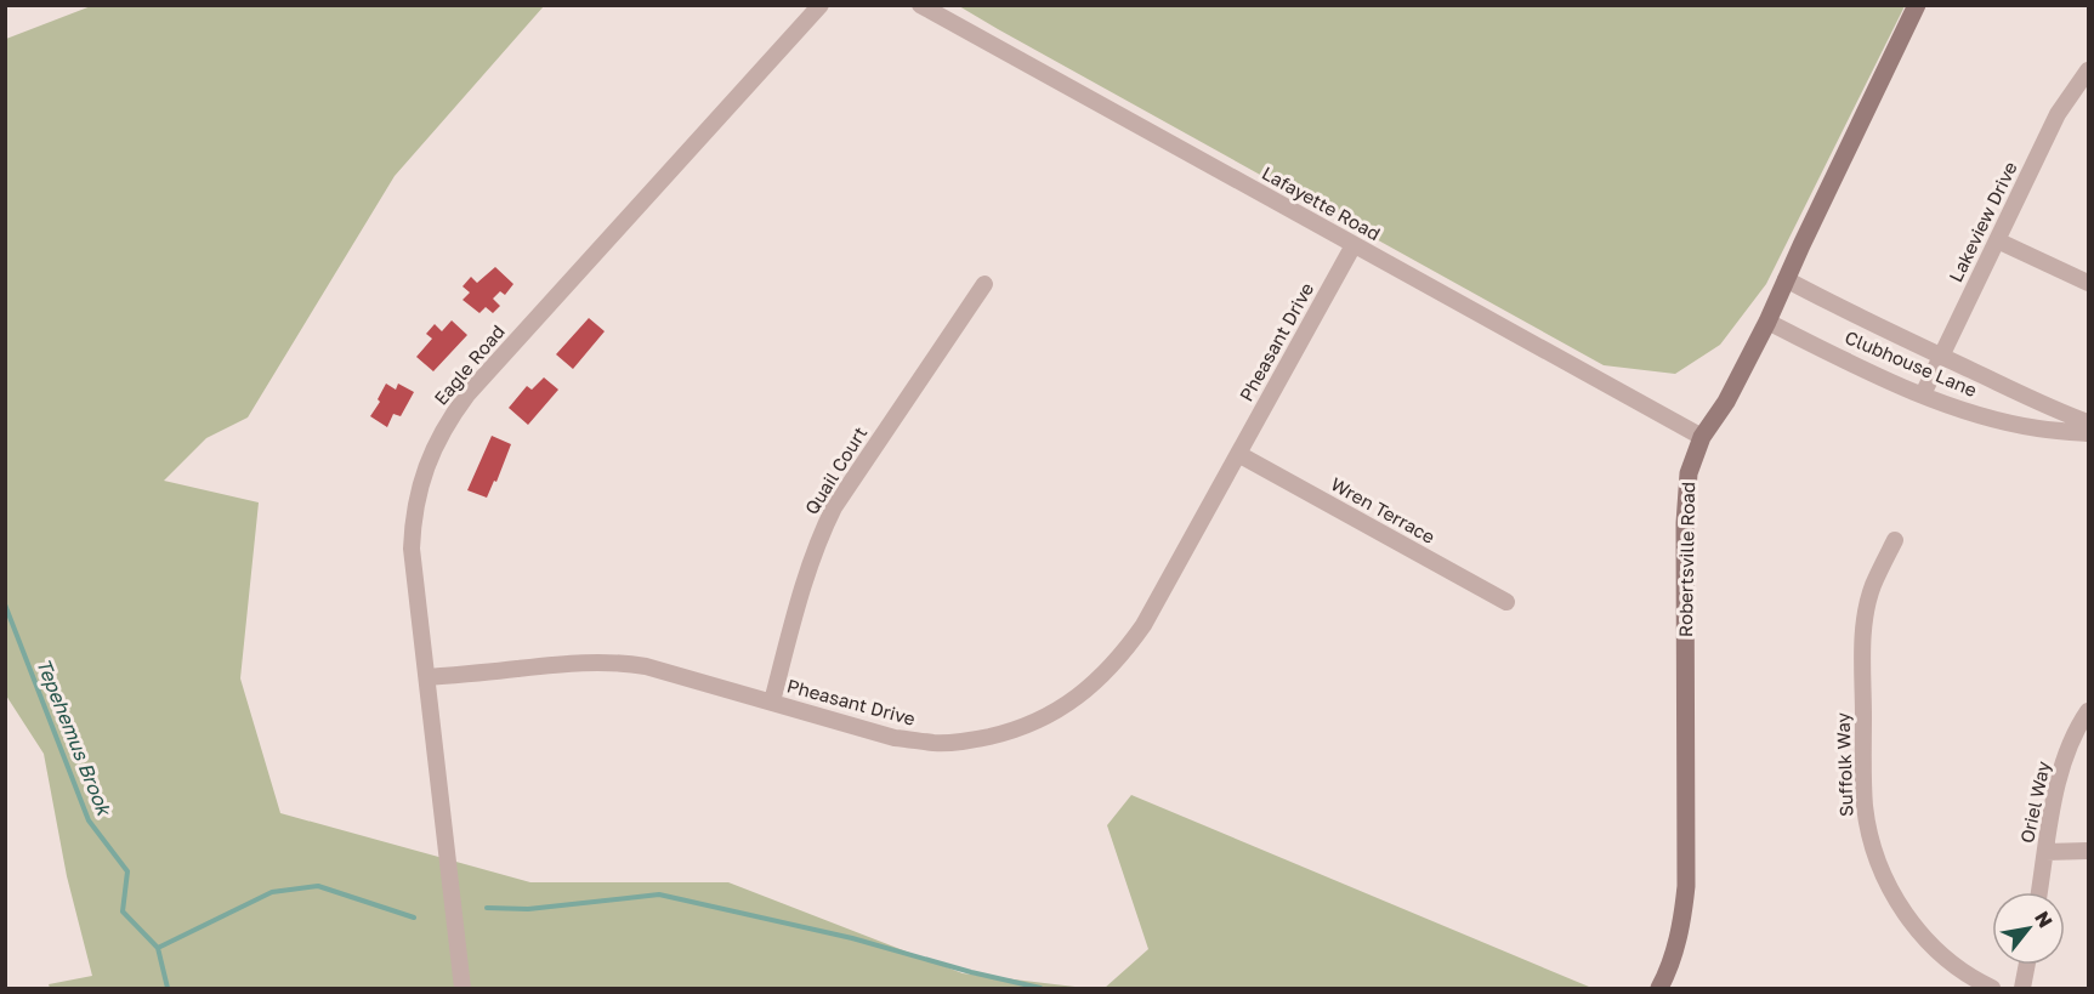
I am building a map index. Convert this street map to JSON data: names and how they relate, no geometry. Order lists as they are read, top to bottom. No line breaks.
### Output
{"streets":{"street":["Lafayette Road","Lakeview Drive","Pheasant Drive","Clubhouse Lane","Eagle Road","Quail Court","Wren Terrace","Robertsville Road","Suffolk Way","Oriel Way"]},"crossings":[["Lafayette Road","Pheasant Drive"],["Lafayette Road","Robertsville Road"],["Lakeview Drive","Clubhouse Lane"],["Pheasant Drive","Eagle Road"],["Pheasant Drive","Quail Court"],["Pheasant Drive","Wren Terrace"],["Clubhouse Lane","Robertsville Road"]],"water":["Tepehemus Brook"],"north":"top right"}
